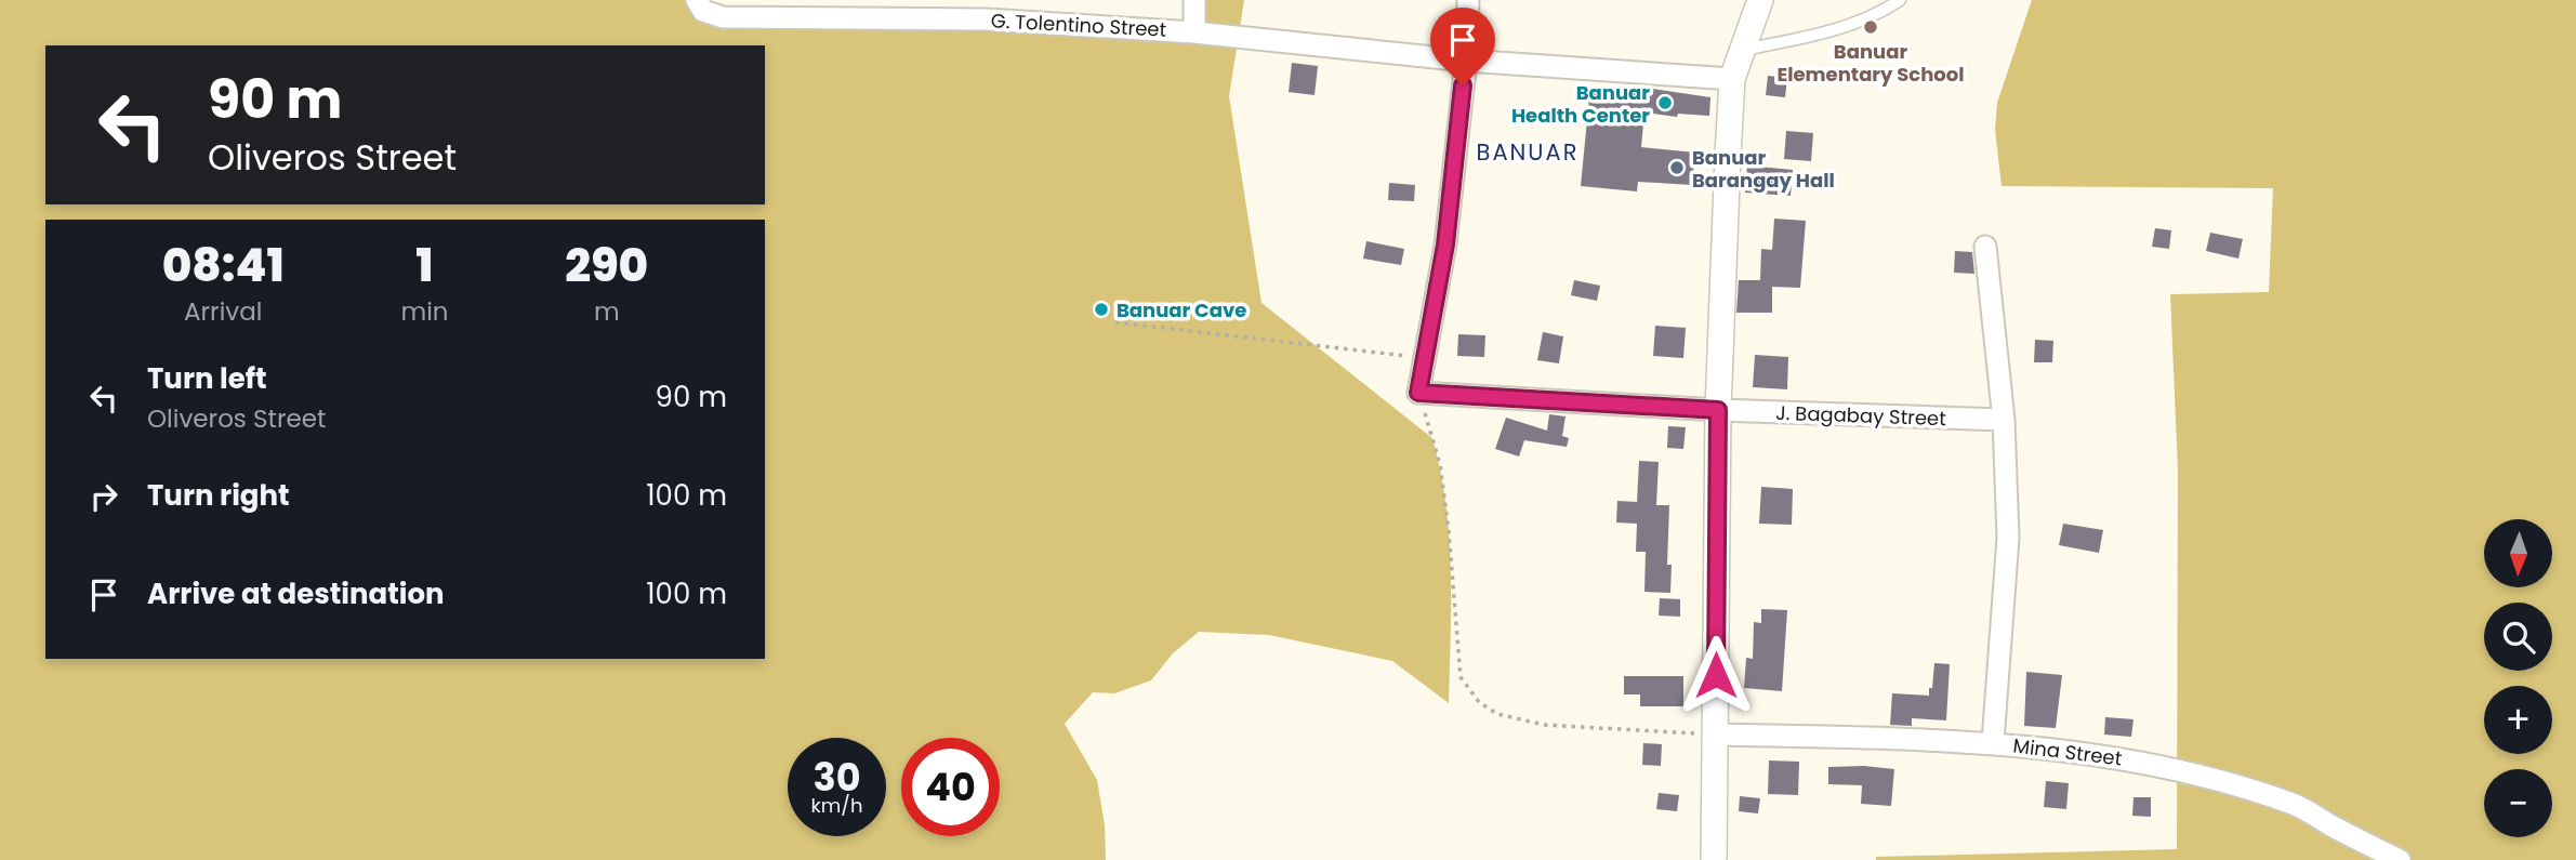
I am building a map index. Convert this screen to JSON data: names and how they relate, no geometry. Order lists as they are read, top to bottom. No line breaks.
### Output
{"streets":{"street":["G. Tolentino Street","J. Bagabay Street","Mina Street"]},"districts":["BANUAR"],"places":["Banuar Elementary School","Banuar Health Center","Banuar Barangay Hall","Banuar Cave"],"north":"bottom","page":{"turn":["90 m","Oliveros Street"],"eta":["08:41","Arrival","1","min","290","m"],"list":[{"name":"Turn left","note":"Oliveros Street","value":"90 m"},{"name":"Turn right","value":"100 m"},{"name":"Arrive at destination","value":"100 m"}],"map_buttons":["+","−"],"speed":"30 km/h","limit":"40"}}
